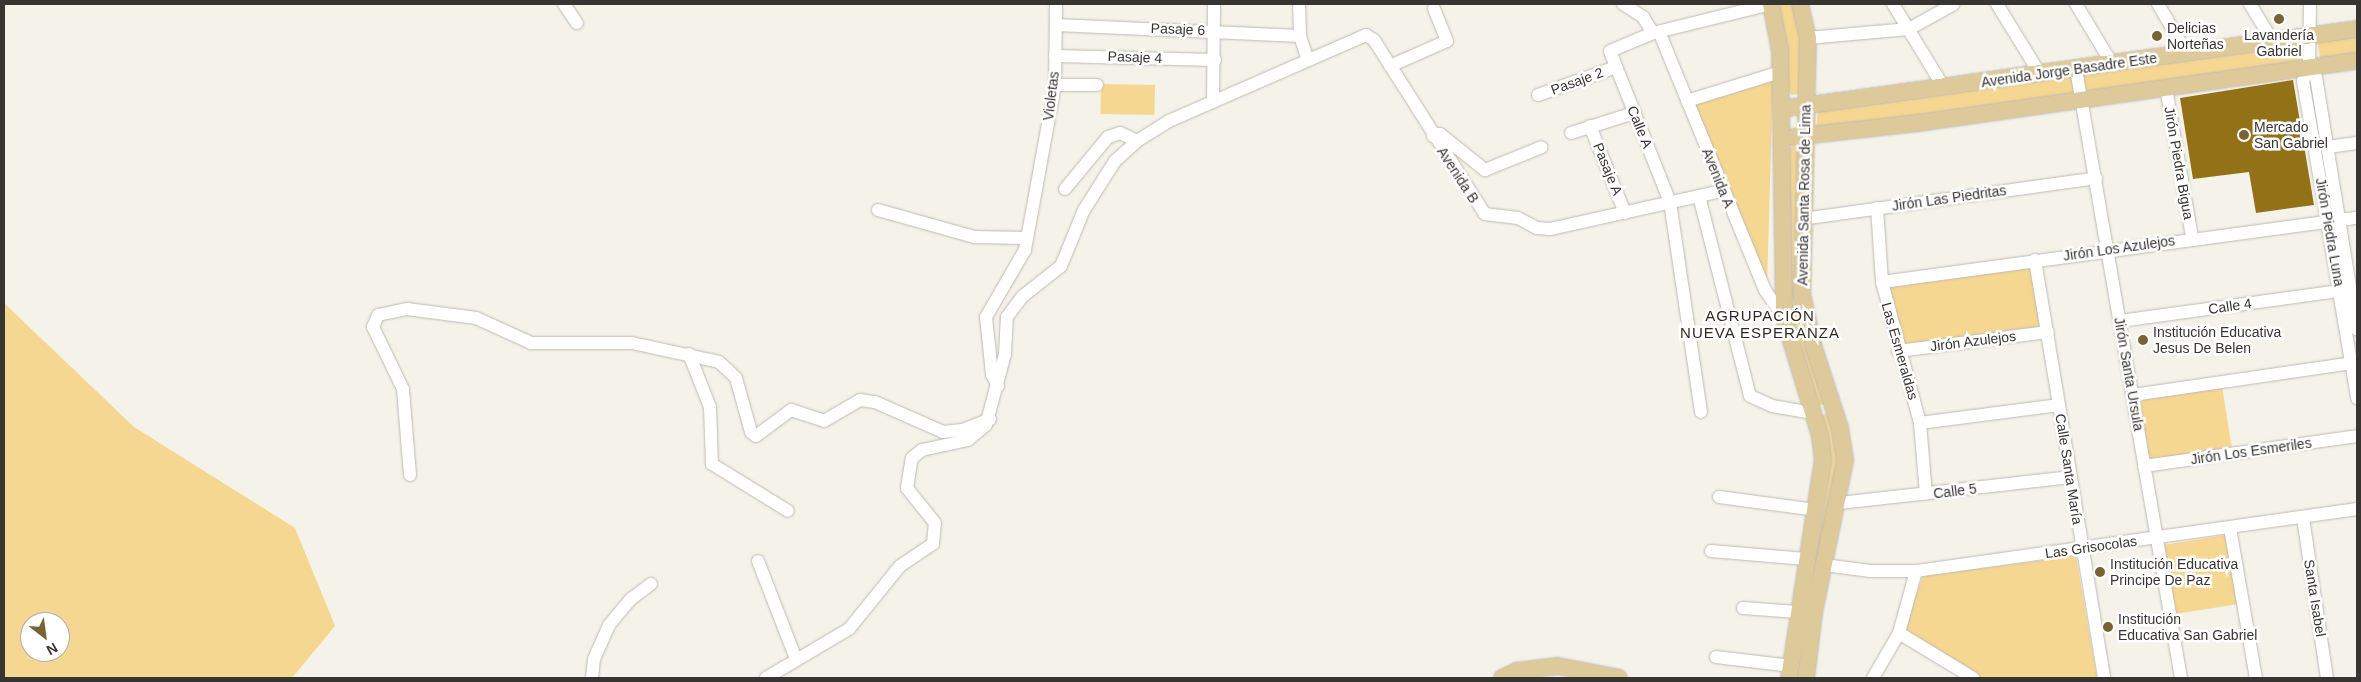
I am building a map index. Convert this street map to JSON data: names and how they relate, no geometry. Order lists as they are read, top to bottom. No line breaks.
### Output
{"streets":{"main road":["Avenida Jorge Basadre Este","Avenida Santa Rosa de Lima"],"street":["Pasaje 6","Pasaje 4","Pasaje 2","Violetas","Calle A","Jirón Piedra Bigua","Pasaje A","Avenida B","Avenida A","Jirón Las Piedritas","Jirón Piedra Luna","Jirón Los Azulejos","Calle 4","Jirón Azulejos","Las Esmeraldas","Jirón Santa Ursula","Jirón Los Esmeriles","Calle Santa María","Calle 5","Las Grisocolas","Santa Isabel"]},"crossings":[["Pasaje 6","Violetas"],["Pasaje 4","Violetas"],["Avenida Jorge Basadre Este","Avenida Santa Rosa de Lima"],["Avenida Jorge Basadre Este","Jirón Piedra Luna"],["Avenida Jorge Basadre Este","Jirón Santa Ursula"],["Pasaje 2","Calle A"],["Calle A","Avenida B"],["Calle A","Avenida A"],["Jirón Piedra Bigua","Jirón Los Azulejos"],["Pasaje A","Avenida B"],["Avenida B","Avenida A"],["Avenida A","Avenida Santa Rosa de Lima"],["Avenida Santa Rosa de Lima","Jirón Las Piedritas"],["Avenida Santa Rosa de Lima","Calle 5"],["Avenida Santa Rosa de Lima","Las Grisocolas"],["Jirón Las Piedritas","Las Esmeraldas"],["Jirón Las Piedritas","Jirón Santa Ursula"],["Jirón Piedra Luna","Jirón Los Azulejos"],["Jirón Piedra Luna","Calle 4"],["Jirón Los Azulejos","Las Esmeraldas"],["Jirón Los Azulejos","Jirón Santa Ursula"],["Jirón Los Azulejos","Calle Santa María"],["Calle 4","Jirón Santa Ursula"],["Jirón Azulejos","Las Esmeraldas"],["Jirón Azulejos","Calle Santa María"],["Las Esmeraldas","Calle 5"],["Jirón Santa Ursula","Jirón Los Esmeriles"],["Jirón Santa Ursula","Las Grisocolas"],["Calle Santa María","Calle 5"],["Calle Santa María","Las Grisocolas"],["Las Grisocolas","Santa Isabel"]],"districts":["AGRUPACIÓN NUEVA ESPERANZA"],"places":["Lavandería Gabriel","Delicias Norteñas","Mercado San Gabriel","Institución Educativa Jesus De Belen","Institución Educativa Principe De Paz","Institución Educativa San Gabriel"],"north":"bottom right"}
